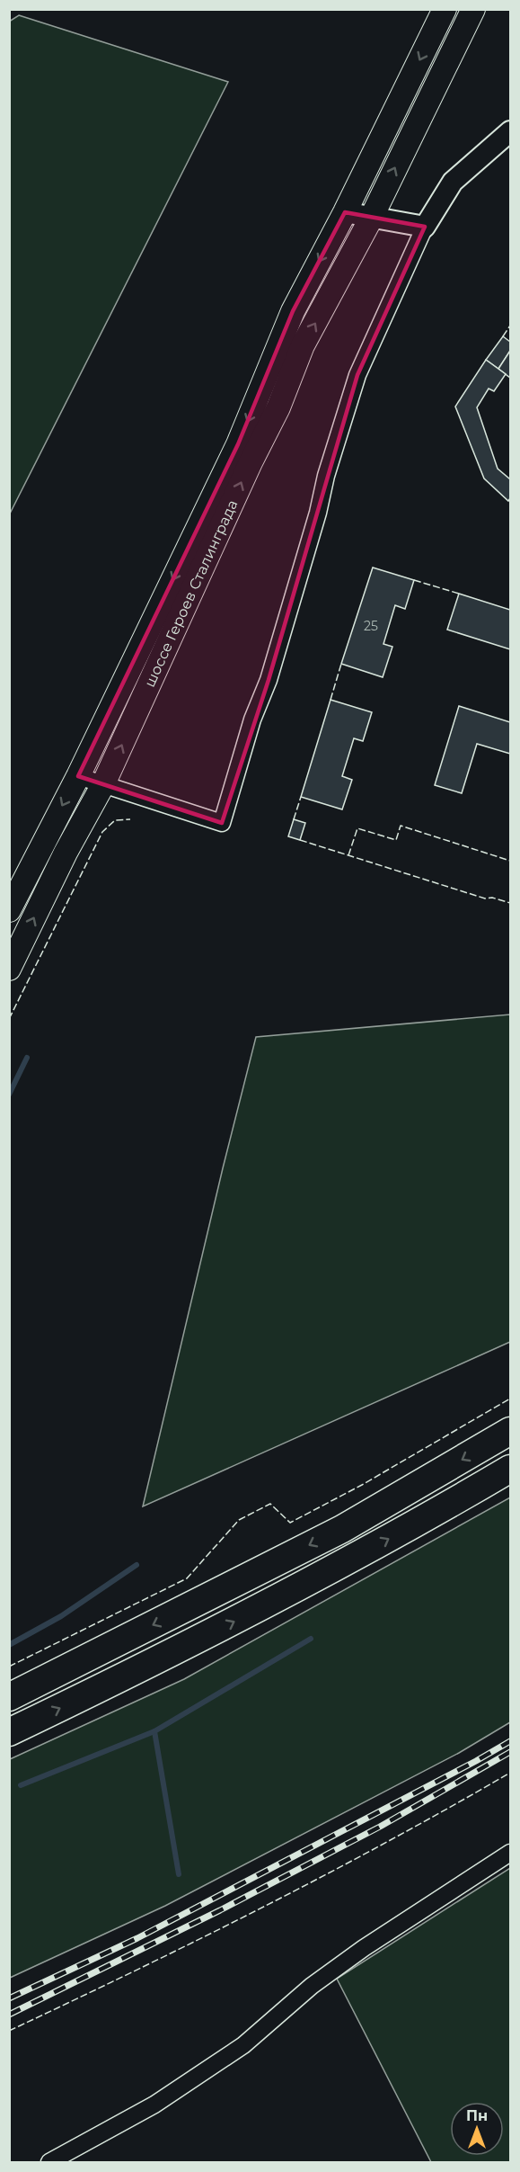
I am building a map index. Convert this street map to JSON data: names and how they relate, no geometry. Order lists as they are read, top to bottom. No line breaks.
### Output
{"streets":{"main road":["шоссе Героев Сталинграда"]},"house_numbers":["25"],"north":"top"}
